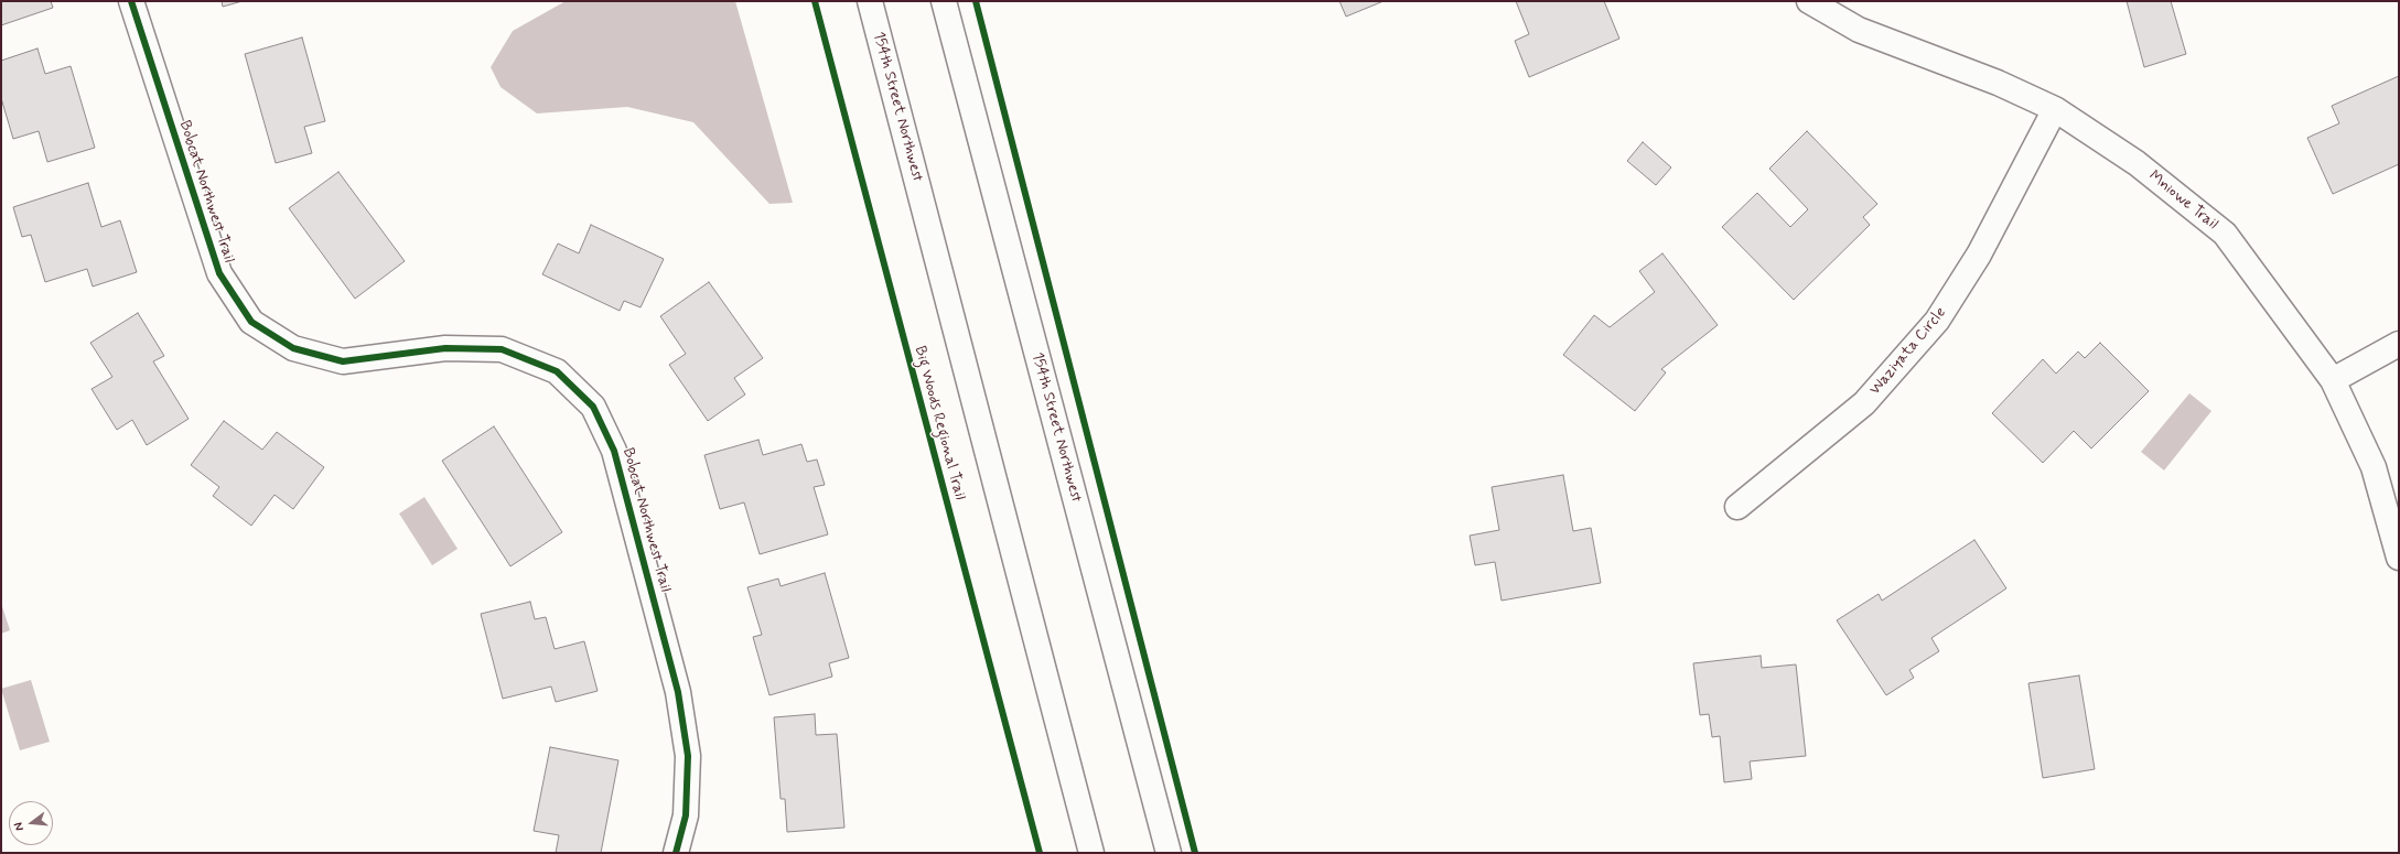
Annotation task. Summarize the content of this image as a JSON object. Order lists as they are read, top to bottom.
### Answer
{
  "streets": {
    "street": [
      "154th Street Northwest",
      "Bobcat Northwest Trail",
      "Mniowe Trail",
      "Waziyata Circle"
    ],
    "cycle path": ["Big Woods Regional Trail"]
  },
  "crossings": [
    ["Mniowe Trail", "Waziyata Circle"]
  ],
  "north": "left"
}
